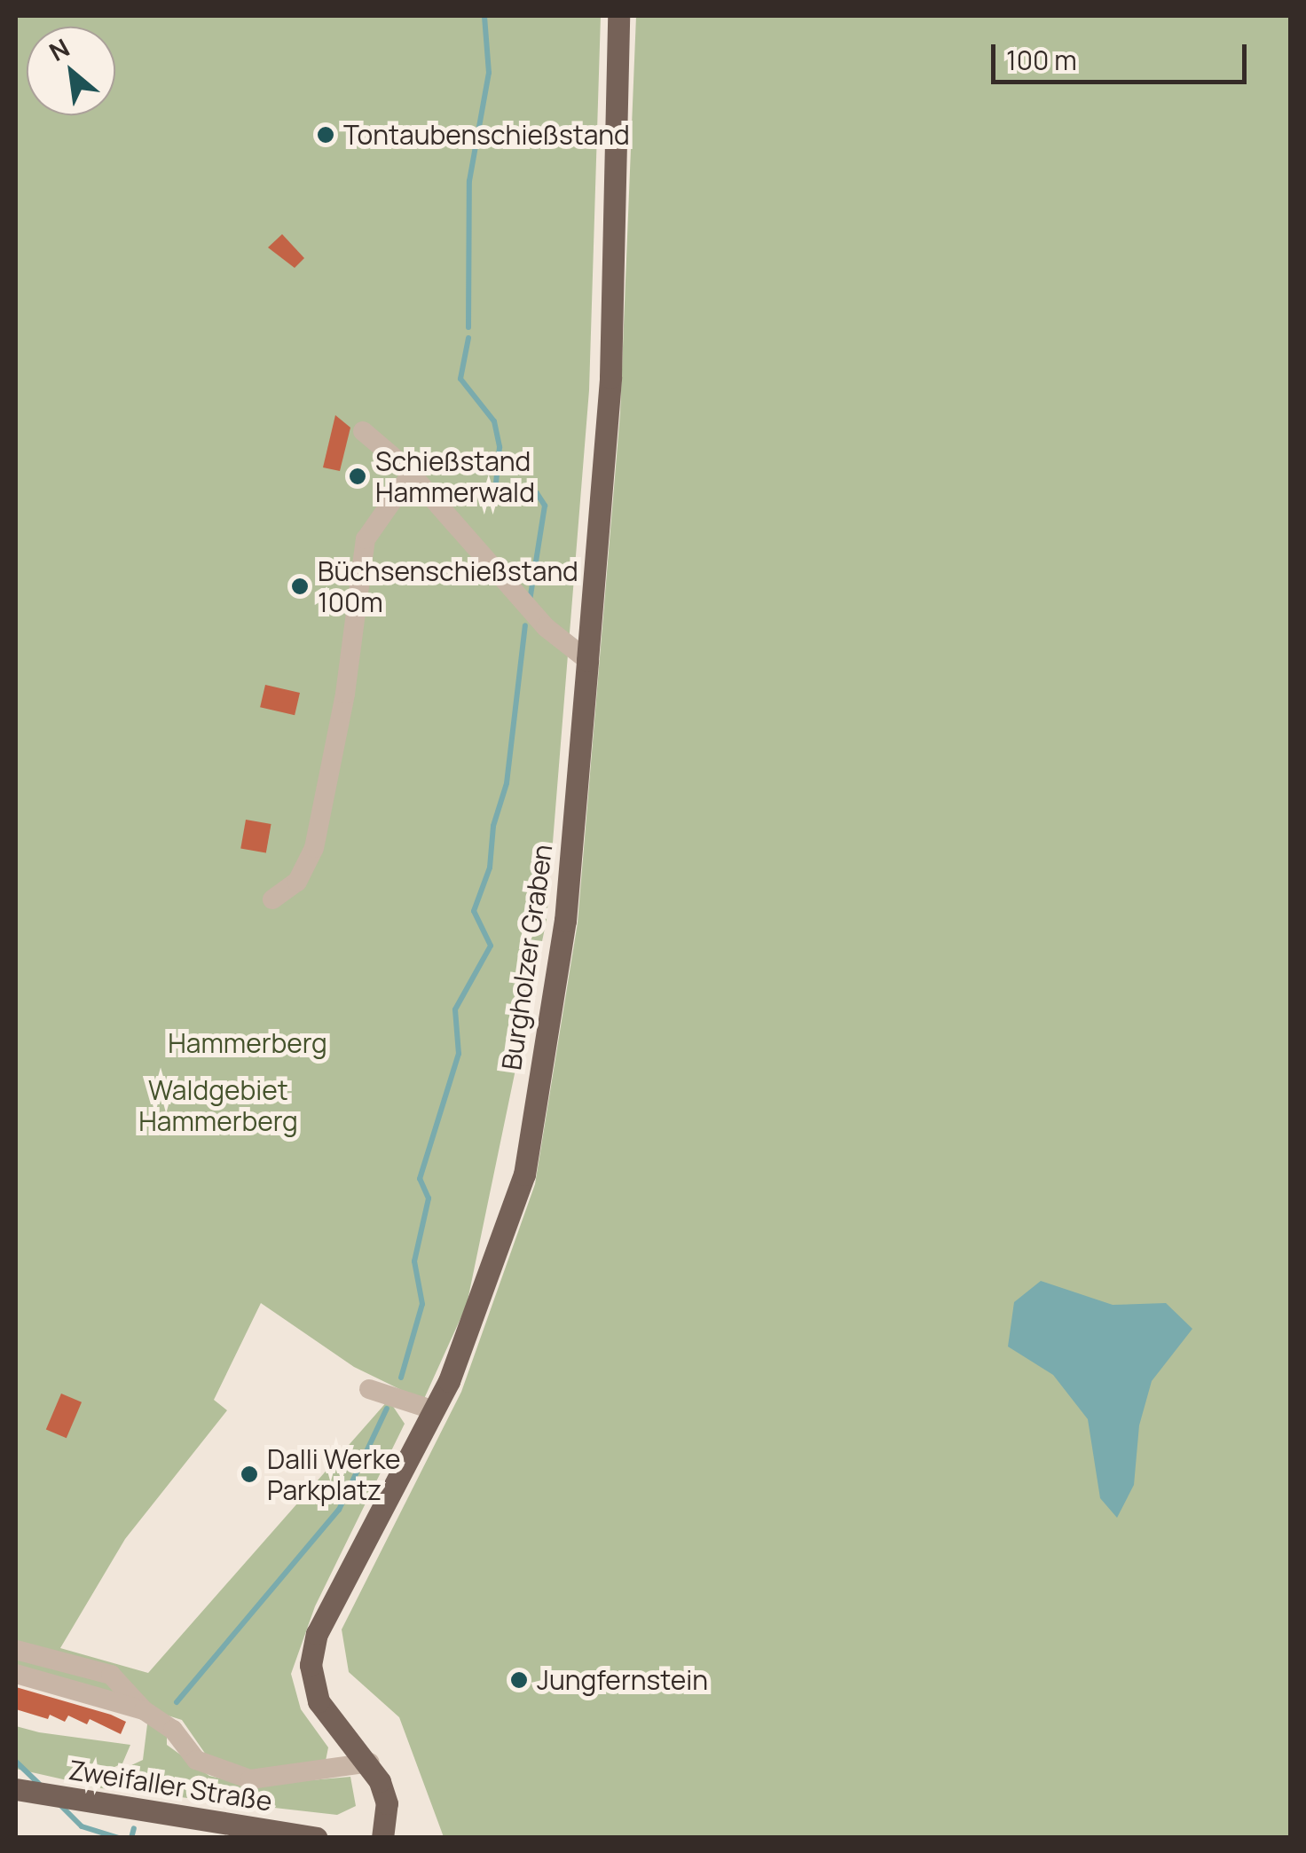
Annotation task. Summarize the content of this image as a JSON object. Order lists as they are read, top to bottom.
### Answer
{
  "streets": {
    "main road": ["Burgholzer Graben", "Zweifaller Straße"]
  },
  "parks": ["Hammerberg", "Waldgebiet Hammerberg"],
  "places": [
    "Tontaubenschießstand",
    "Schießstand Hammerwald",
    "Büchsenschießstand 100m",
    "Dalli Werke Parkplatz",
    "Jungfernstein"
  ],
  "scale_bar": "100 m",
  "north": "top left"
}
